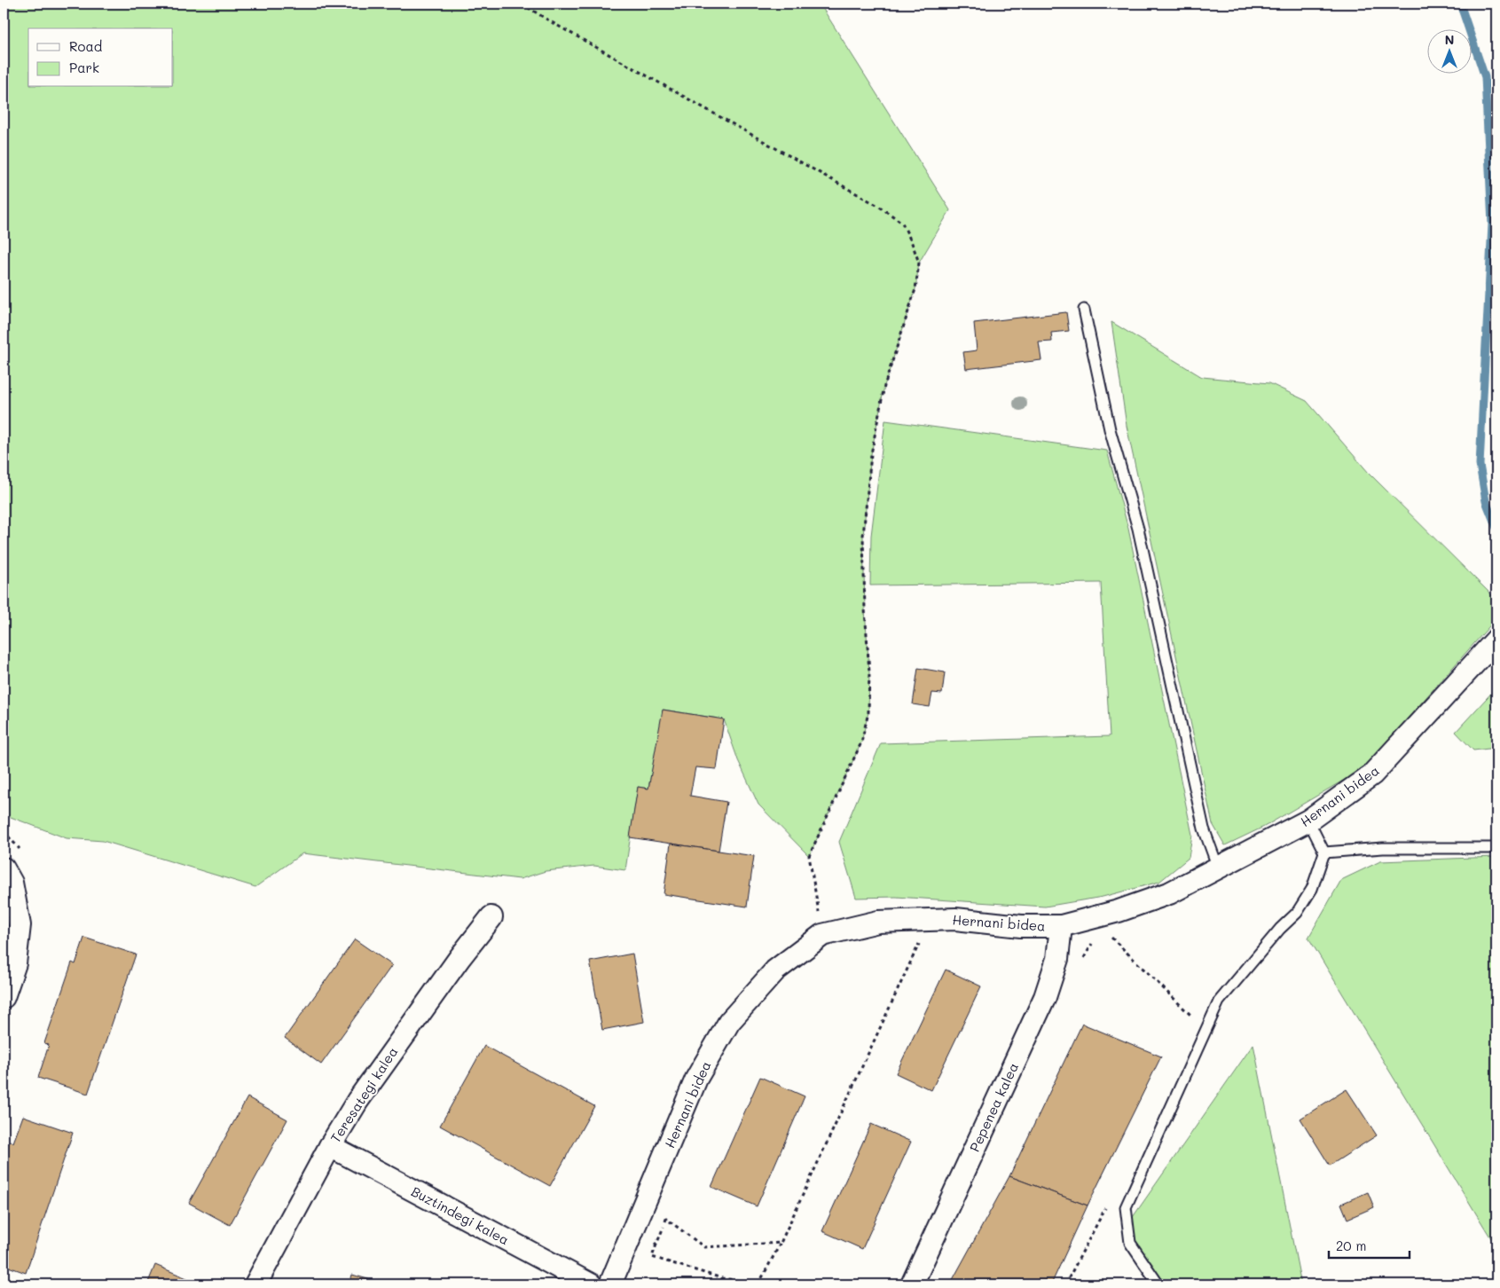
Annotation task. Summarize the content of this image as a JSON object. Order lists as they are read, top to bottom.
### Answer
{
  "streets": {
    "street": [
      "Hernani bidea",
      "Teresategi kalea",
      "Pepenea kalea",
      "Buztindegi kalea"
    ]
  },
  "crossings": [
    ["Hernani bidea", "Pepenea kalea"],
    ["Teresategi kalea", "Buztindegi kalea"]
  ],
  "legend": ["Road", "Park"],
  "scale_bar": "20 m",
  "north": "top"
}
